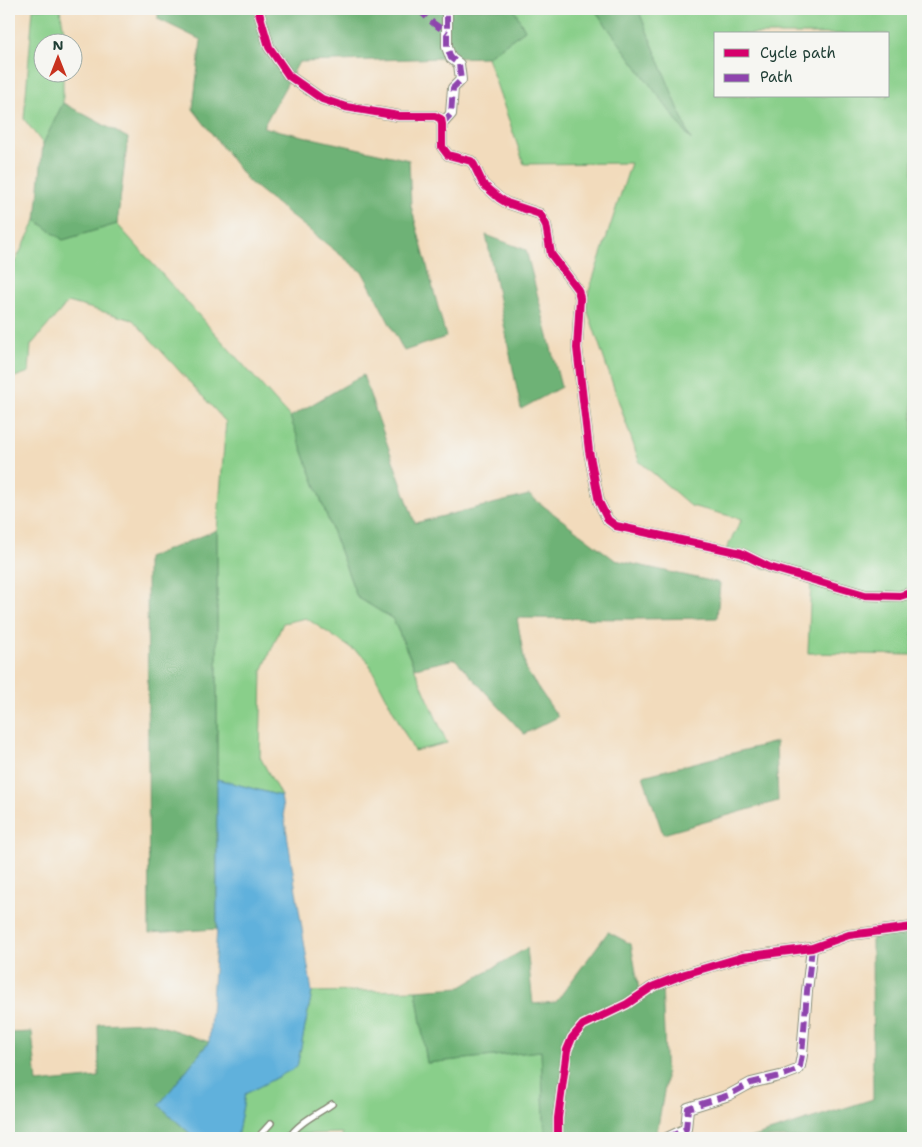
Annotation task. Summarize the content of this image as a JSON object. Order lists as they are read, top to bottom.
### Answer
{
  "legend": ["Cycle path", "Path"],
  "north": "top"
}
